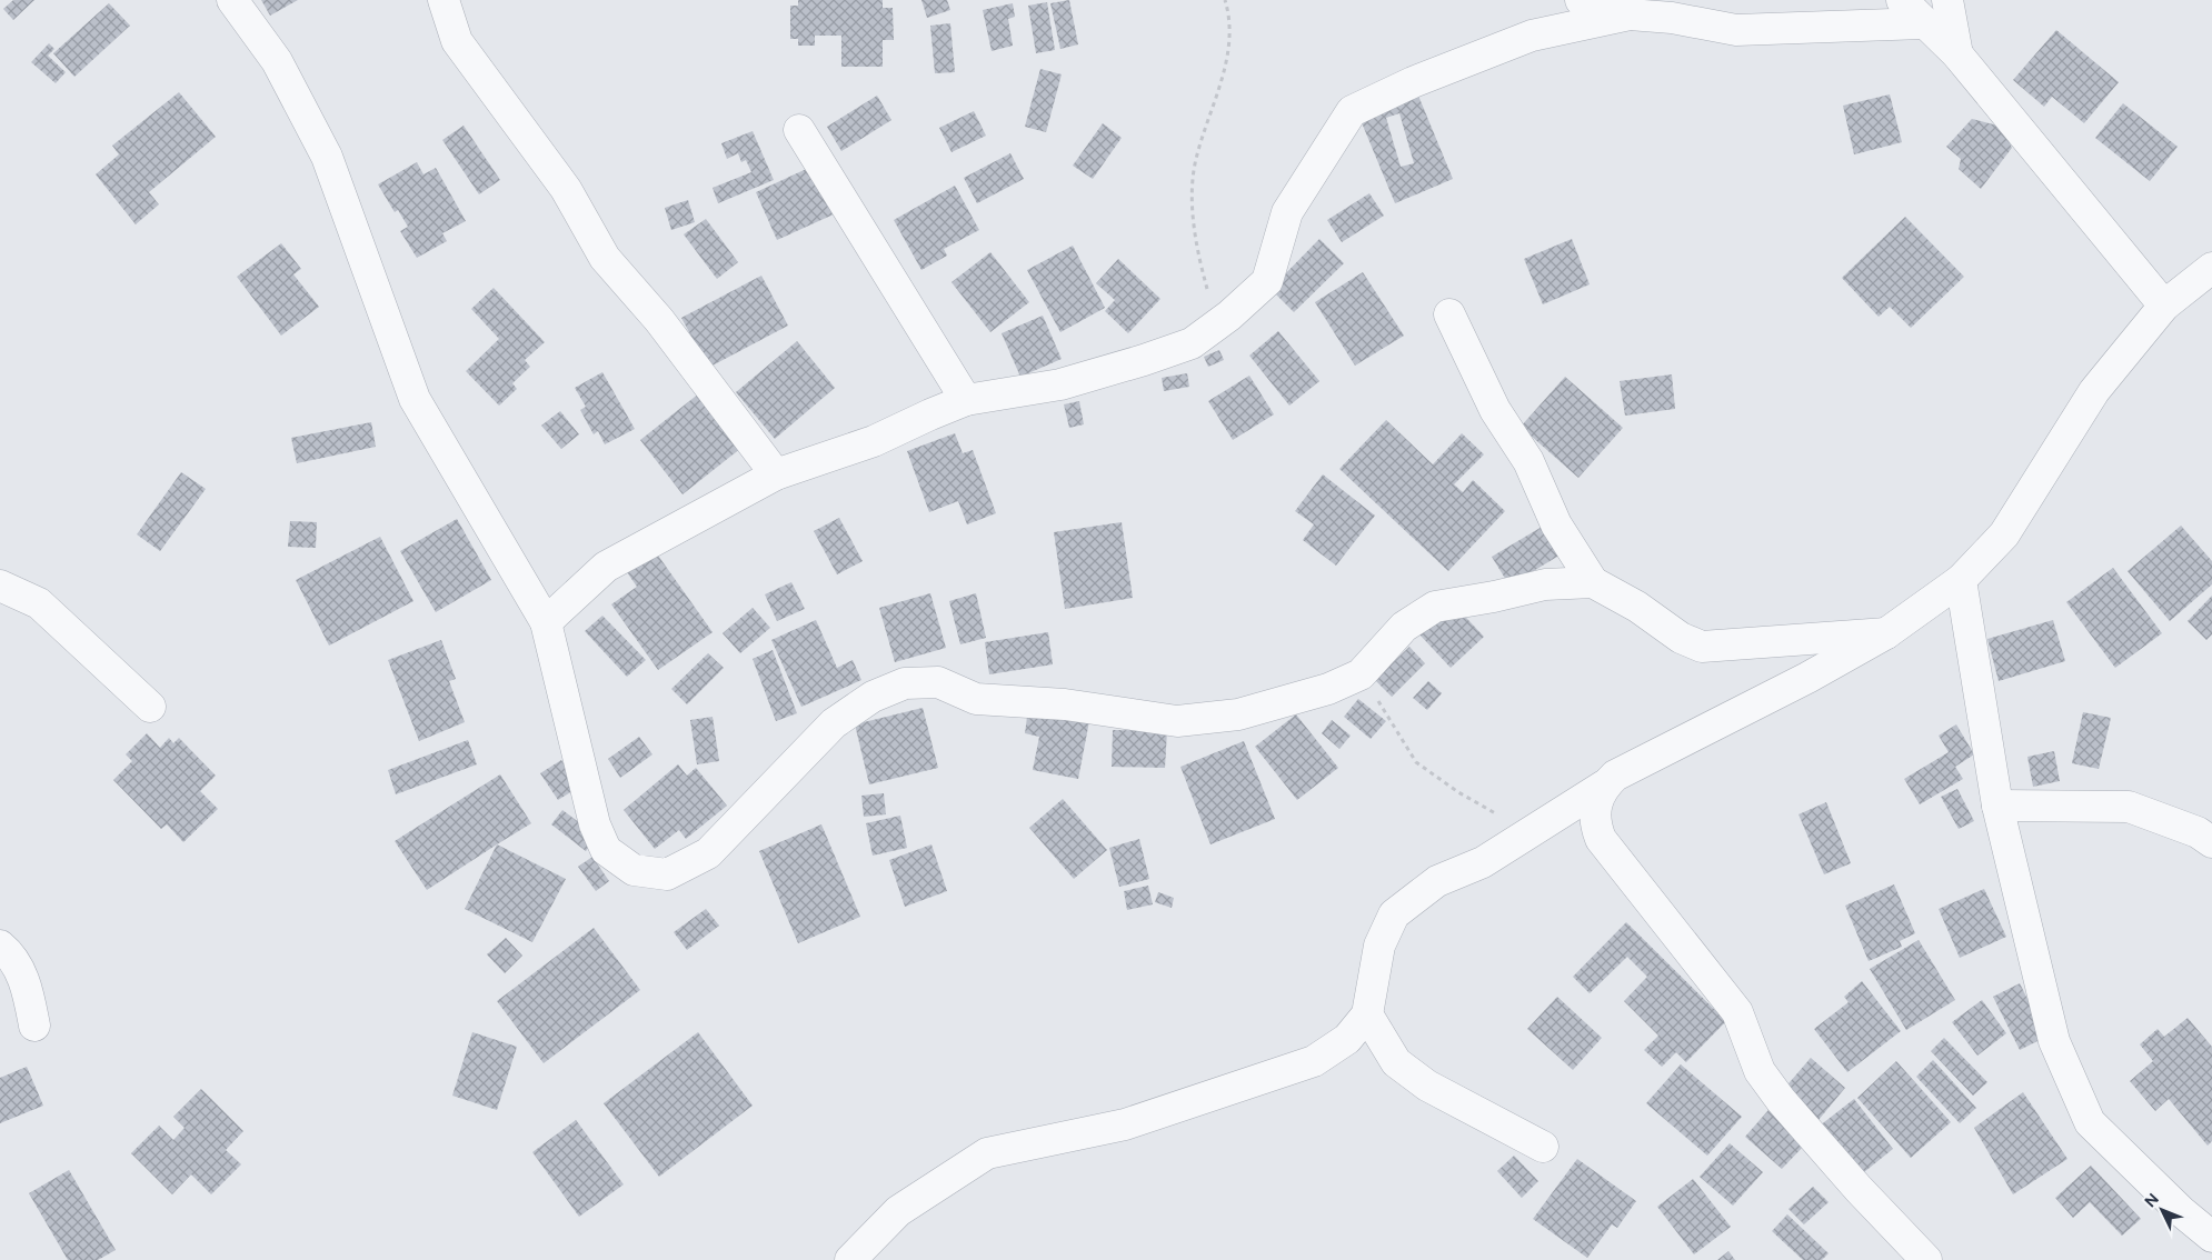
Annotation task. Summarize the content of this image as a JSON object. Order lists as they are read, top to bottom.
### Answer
{
  "north": "top left"
}
